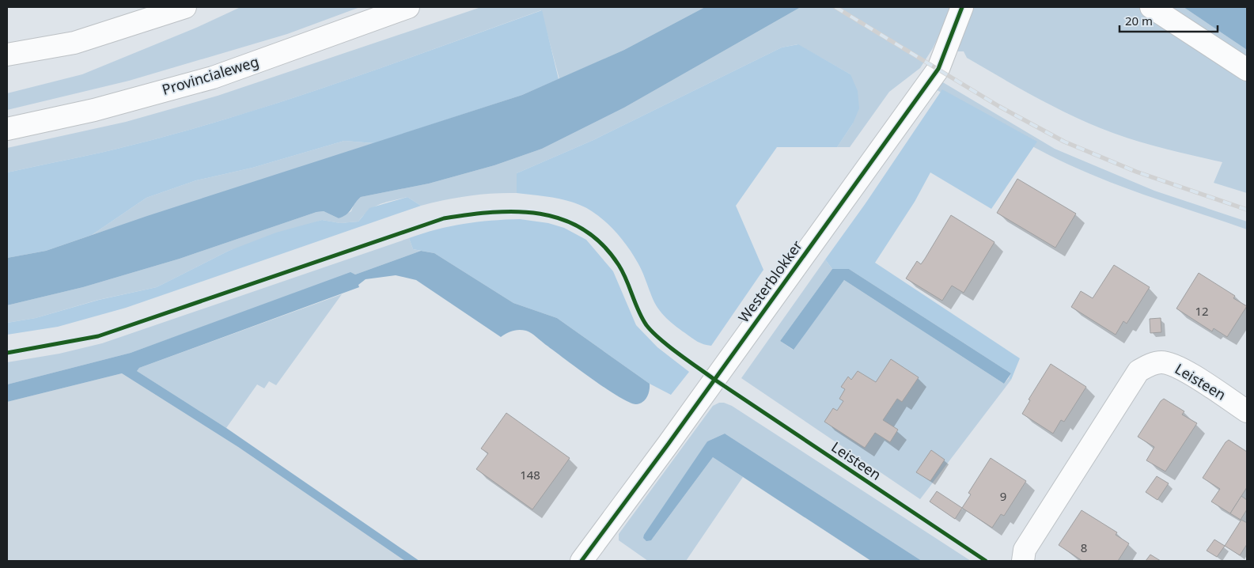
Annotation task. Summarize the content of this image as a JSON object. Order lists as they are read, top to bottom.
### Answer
{
  "streets": {
    "street": ["Provincialeweg", "Westerblokker", "Leisteen"]
  },
  "house_numbers": [
    "12",
    "148",
    "9",
    "8"
  ],
  "scale_bar": "20 m"
}
